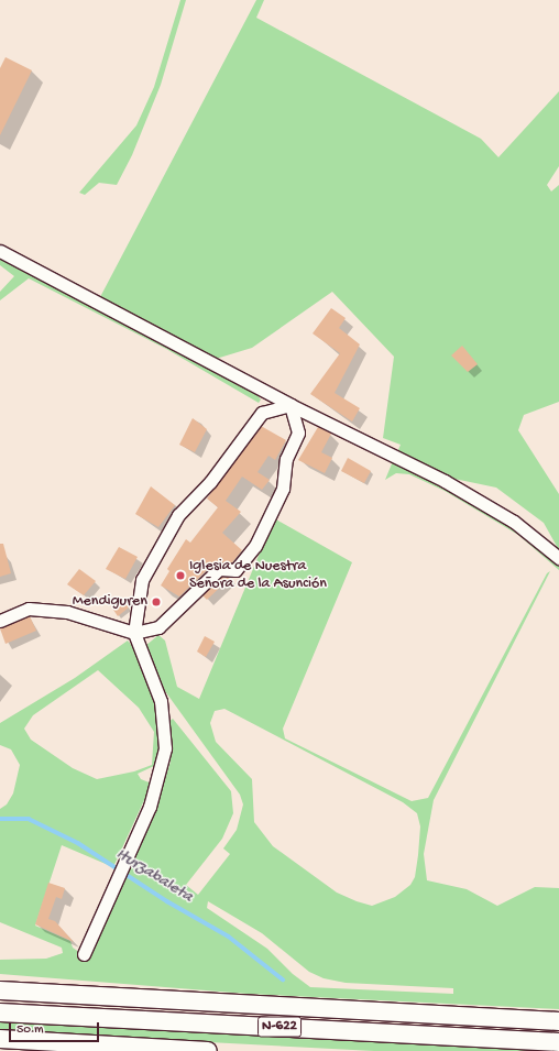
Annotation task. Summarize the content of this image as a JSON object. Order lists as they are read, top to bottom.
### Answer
{
  "streets": {
    "highway": ["N-622"]
  },
  "water": ["Iturzabaleta"],
  "places": ["Iglesia de Nuestra Señora de la Asunción", "Mendiguren"],
  "scale_bar": "50 m"
}
